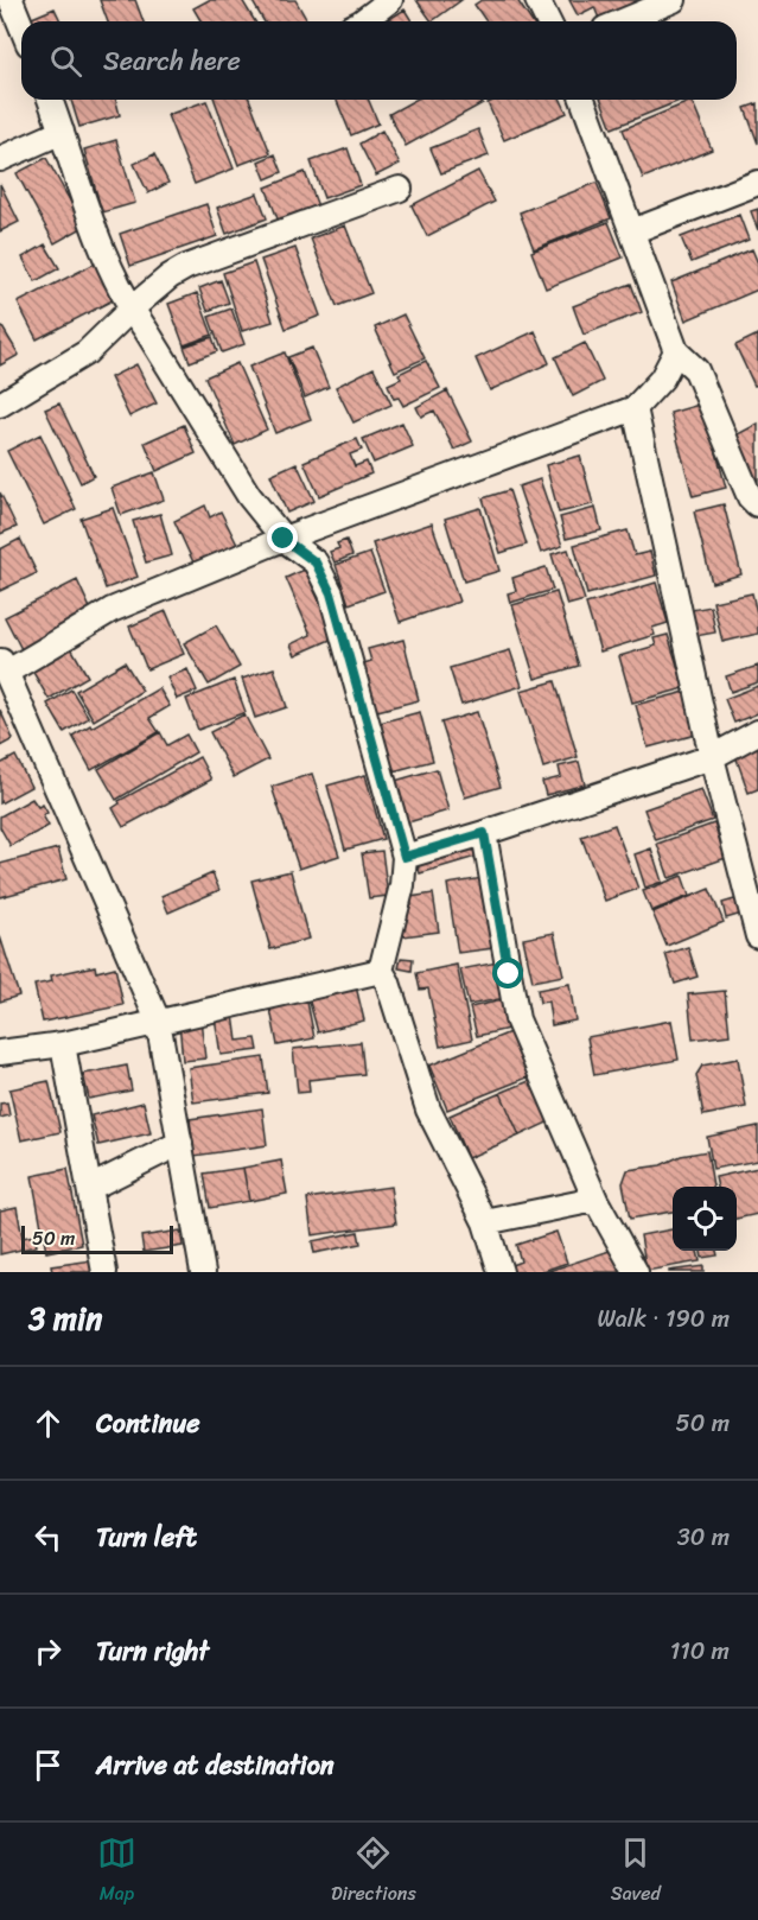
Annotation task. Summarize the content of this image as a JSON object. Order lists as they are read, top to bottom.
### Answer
{
  "scale_bar": "50 m",
  "page": {
    "search": "Search here",
    "scale": "50 m",
    "heading": ["3 min", "Walk · 190 m"],
    "list": [
      ["Continue", "50 m"],
      ["Turn left", "30 m"],
      ["Turn right", "110 m"],
      "Arrive at destination"
    ],
    "nav": ["Map", "Directions", "Saved"]
  }
}
